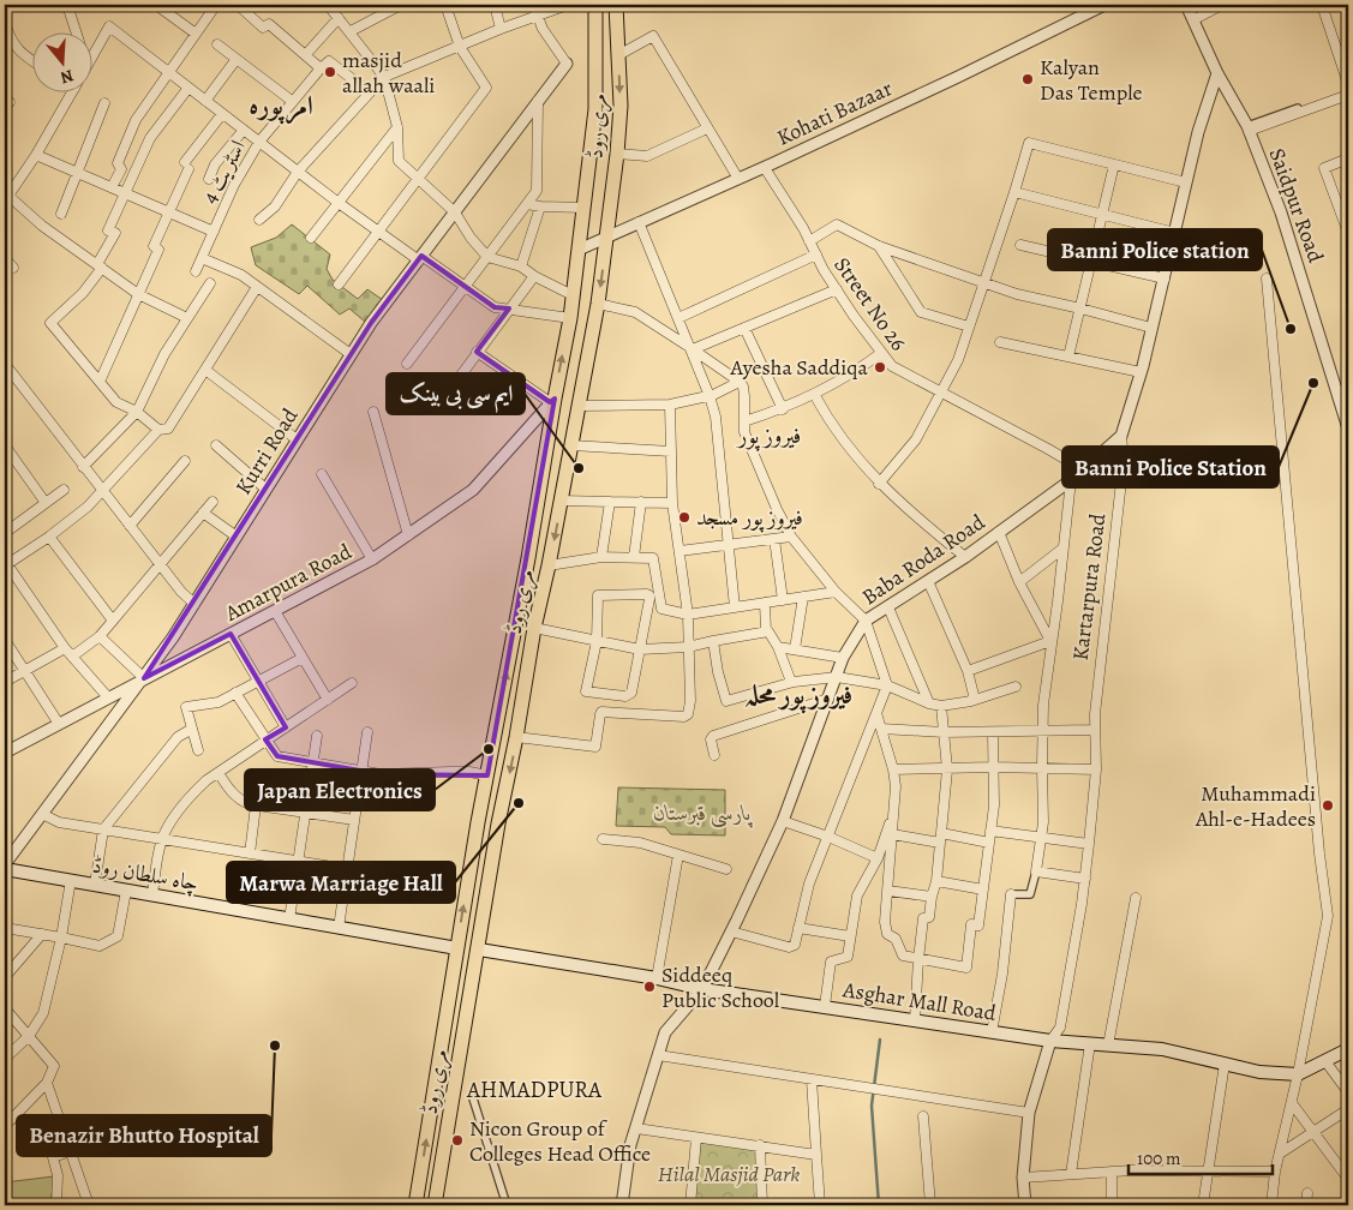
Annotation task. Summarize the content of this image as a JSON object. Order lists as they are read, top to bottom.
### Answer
{
  "streets": {
    "main road": ["مری روڈ", "چاہ سلطان روڈ", "Asghar Mall Road"],
    "street": [
      "Kohati Bazaar",
      "اسٹریٹ 4",
      "Saidpur Road",
      "Street No 26",
      "Kurri Road",
      "Baba Roda Road",
      "Amarpura Road",
      "Kartarpura Road"
    ]
  },
  "crossings": [
    ["Kohati Bazaar", "مری روڈ"],
    ["Kohati Bazaar", "Street No 26"],
    ["مری روڈ", "Amarpura Road"],
    ["مری روڈ", "چاہ سلطان روڈ"],
    ["مری روڈ", "Asghar Mall Road"],
    ["Saidpur Road", "Kartarpura Road"],
    ["Street No 26", "Baba Roda Road"],
    ["Kurri Road", "Amarpura Road"],
    ["Baba Roda Road", "Kartarpura Road"],
    ["Baba Roda Road", "Asghar Mall Road"],
    ["Kartarpura Road", "Asghar Mall Road"]
  ],
  "districts": [
    "امرپورہ",
    "فیروز پور",
    "فیروز پور محلہ",
    "AHMADPURA"
  ],
  "parks": ["پارسی قبرستان", "Hilal Masjid Park"],
  "places": [
    "masjid allah waali",
    "Kalyan Das Temple",
    "Banni Police station",
    "Ayesha Saddiqa",
    "Banni Police Station",
    "ایم سی بی بینک",
    "فیروز پور مسجد",
    "Japan Electronics",
    "Marwa Marriage Hall",
    "Muhammadi Ahl-e-Hadees",
    "Siddeeq Public School",
    "Benazir Bhutto Hospital",
    "Nicon Group of Colleges Head Office"
  ],
  "scale_bar": "100 m",
  "north": "bottom"
}
